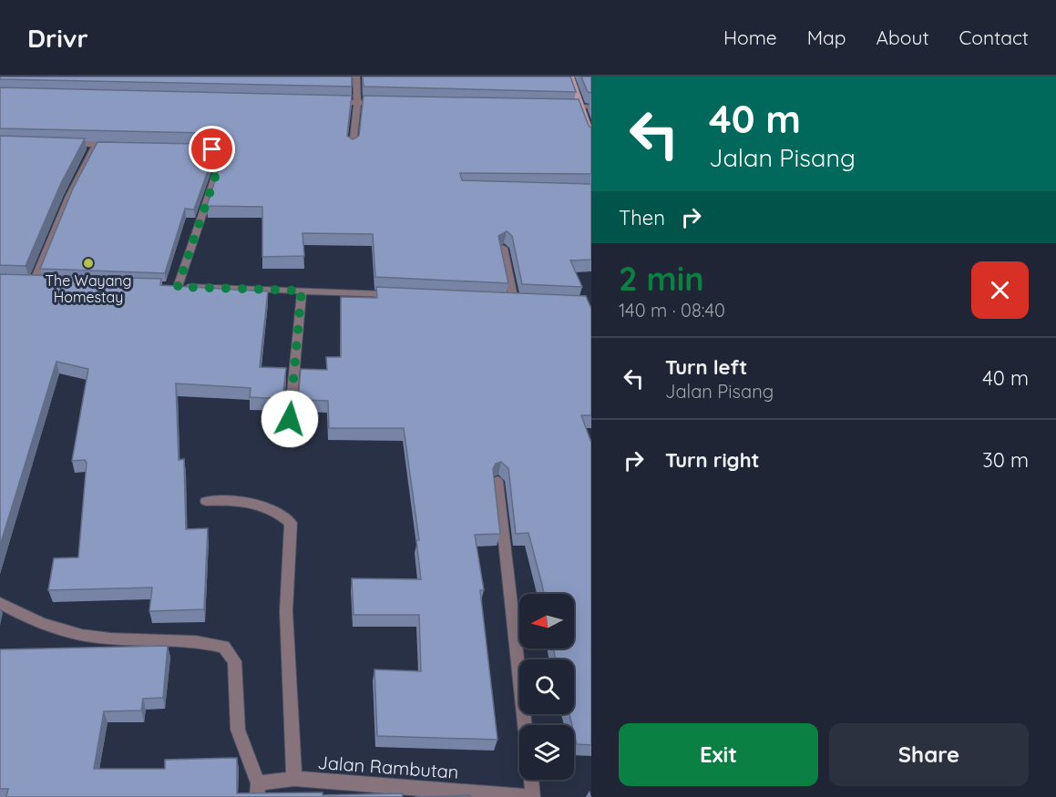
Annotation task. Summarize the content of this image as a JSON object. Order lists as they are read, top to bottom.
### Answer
{
  "streets": {
    "street": ["Jalan Rambutan"]
  },
  "places": ["The Wayang Homestay"],
  "north": "left",
  "page": {
    "header": "Drivr",
    "nav": [
      "Home",
      "Map",
      "About",
      "Contact"
    ],
    "turn": ["40 m", "Jalan Pisang"],
    "then": "Then",
    "heading": ["2 min", "140 m · 08:40"],
    "list": [
      {
        "name": "Turn left",
        "note": "Jalan Pisang",
        "value": "40 m"
      },
      {
        "name": "Turn right",
        "value": "30 m"
      }
    ],
    "buttons": ["Exit", "Share"]
  }
}
